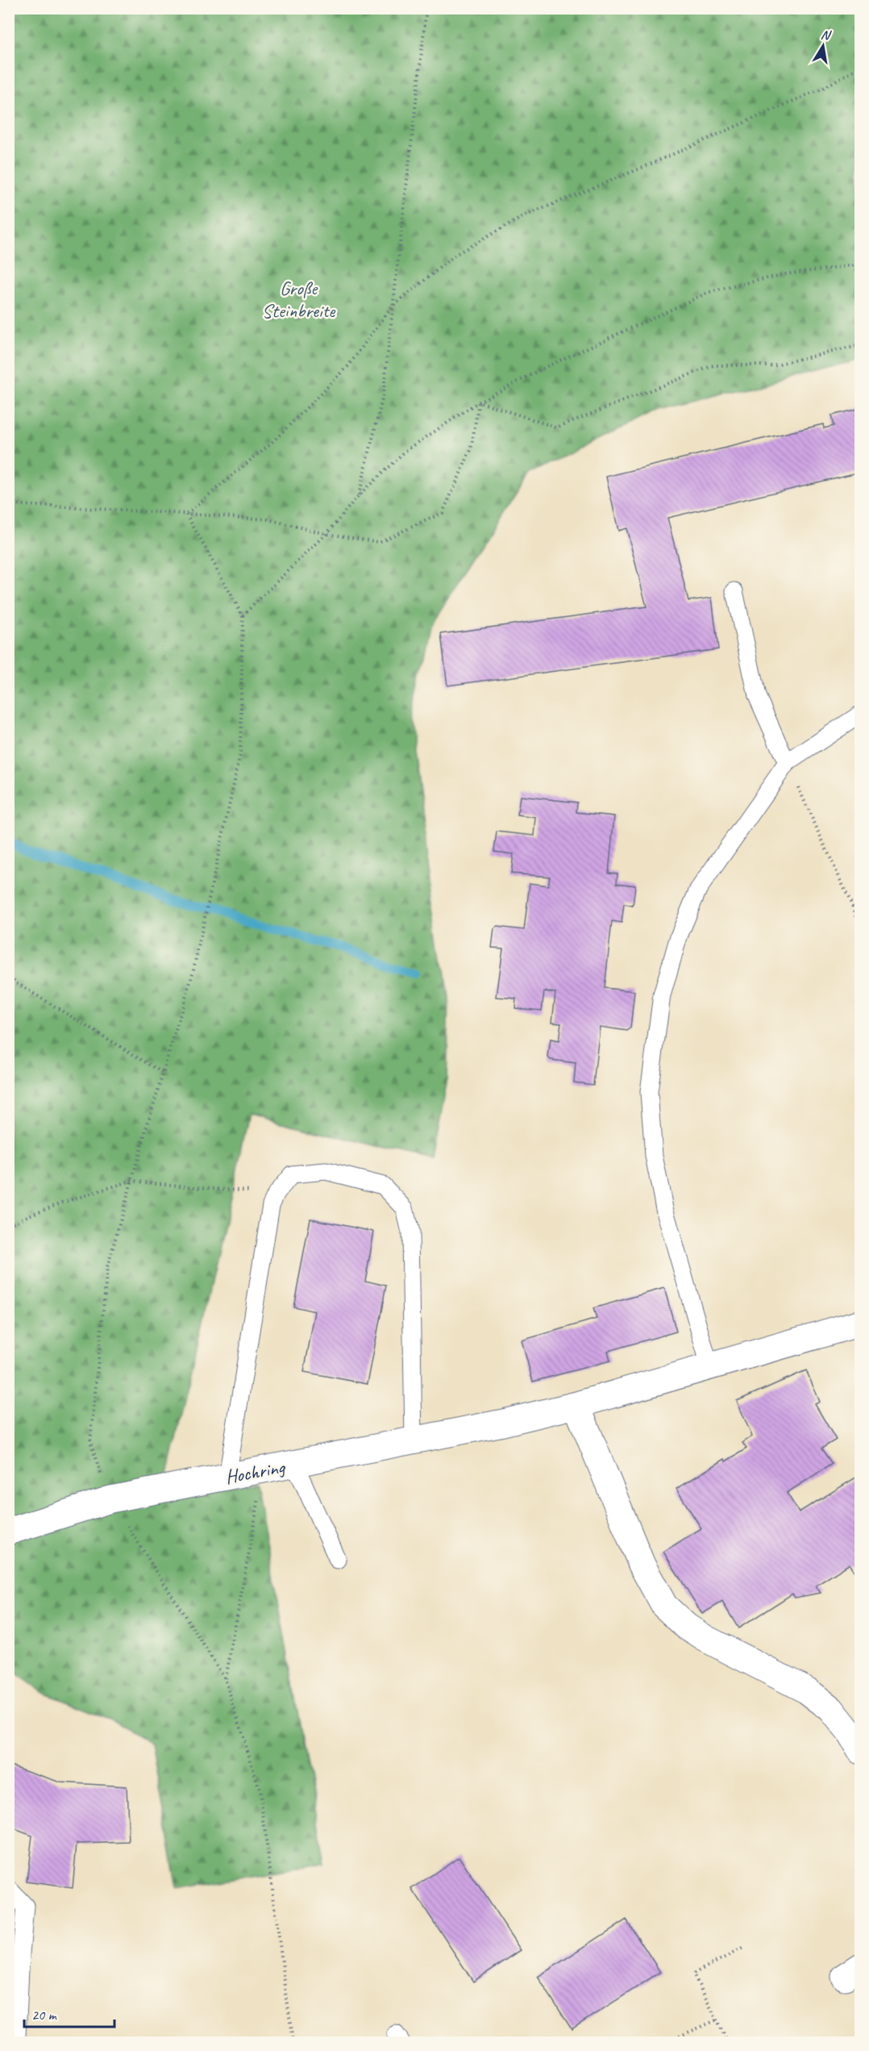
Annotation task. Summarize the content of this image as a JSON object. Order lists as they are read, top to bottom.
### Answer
{
  "streets": {
    "street": ["Hochring"]
  },
  "parks": ["Große Steinbreite"],
  "scale_bar": "20 m",
  "north": "top"
}
